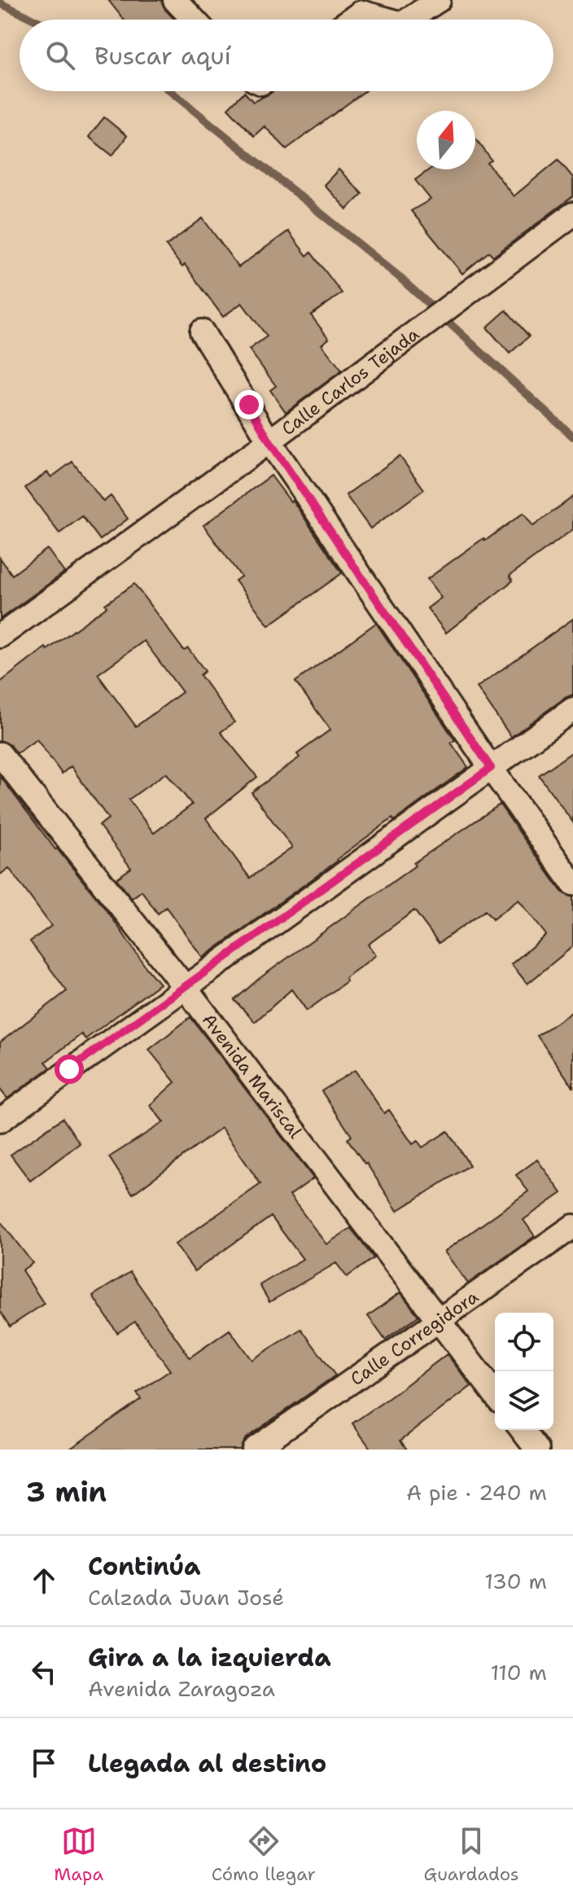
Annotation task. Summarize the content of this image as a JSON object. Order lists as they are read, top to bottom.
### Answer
{
  "streets": {
    "street": ["Calle Carlos Tejada", "Avenida Mariscal", "Calle Corregidora"]
  },
  "crossings": [
    ["Avenida Mariscal", "Calle Corregidora"]
  ],
  "north": "top",
  "page": {
    "search": "Buscar aquí",
    "heading": ["3 min", "A pie · 240 m"],
    "list": [
      ["Continúa", "Calzada Juan José", "130 m"],
      ["Gira a la izquierda", "Avenida Zaragoza", "110 m"],
      "Llegada al destino"
    ],
    "nav": ["Mapa", "Cómo llegar", "Guardados"]
  }
}
